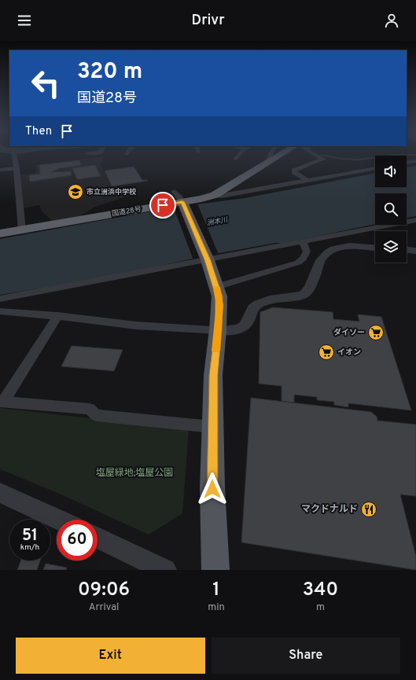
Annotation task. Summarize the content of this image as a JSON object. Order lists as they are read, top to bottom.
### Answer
{
  "streets": {
    "highway": ["国道28号"]
  },
  "water": ["洲本川"],
  "parks": ["塩屋緑地;塩屋公園"],
  "places": {
    "school or university": ["市立洲浜中学校"],
    "supermarket": ["ダイソー", "イオン"],
    "restaurant": ["マクドナルド"]
  },
  "page": {
    "header": "Drivr",
    "turn": ["320 m", "国道28号"],
    "then": "Then",
    "speed": "51 km/h",
    "limit": "60",
    "eta": [
      "09:06",
      "Arrival",
      "1",
      "min",
      "340",
      "m"
    ],
    "buttons": ["Exit", "Share"]
  }
}
